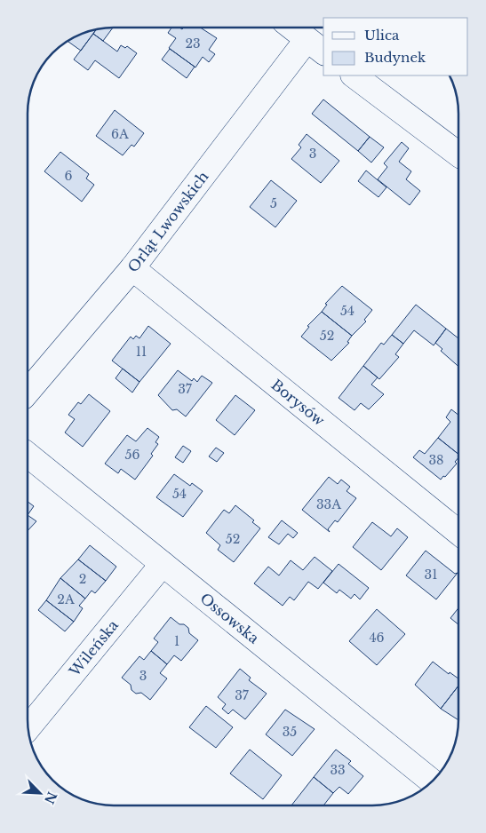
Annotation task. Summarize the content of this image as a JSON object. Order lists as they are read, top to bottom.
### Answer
{
  "streets": {
    "street": [
      "Orląt Lwowskich",
      "Borysów",
      "Ossowska",
      "Wileńska"
    ]
  },
  "crossings": [
    ["Orląt Lwowskich", "Borysów"],
    ["Ossowska", "Wileńska"]
  ],
  "house_numbers": [
    "23",
    "6A",
    "3",
    "6",
    "5",
    "54",
    "52",
    "11",
    "37",
    "56",
    "38",
    "54",
    "33A",
    "52",
    "31",
    "2",
    "2A",
    "46",
    "1",
    "3",
    "37",
    "35",
    "33"
  ],
  "legend": ["Ulica", "Budynek"],
  "north": "bottom right"
}
